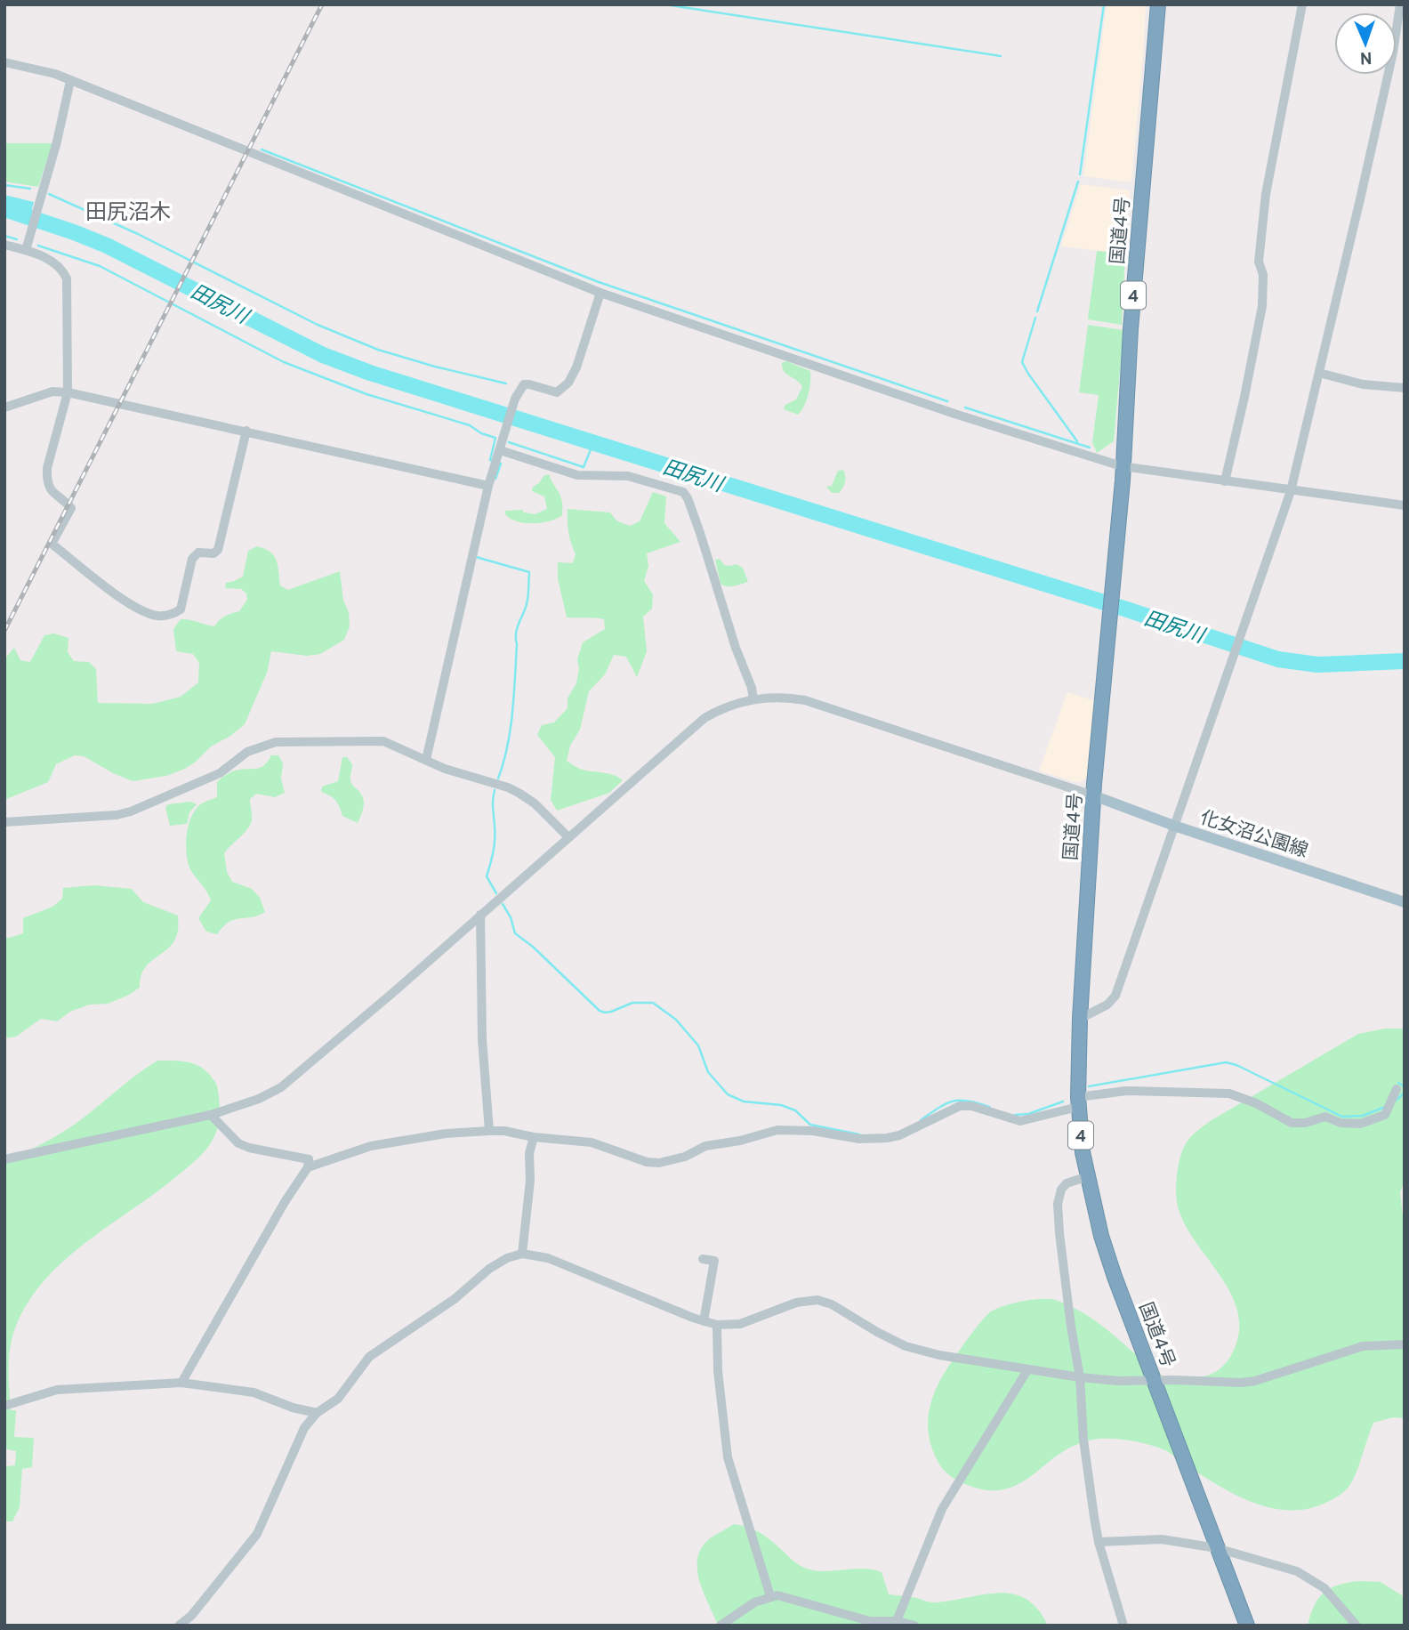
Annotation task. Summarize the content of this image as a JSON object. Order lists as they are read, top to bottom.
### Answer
{
  "streets": {
    "highway": ["国道4号", "4"],
    "main road": ["化女沼公園線"]
  },
  "crossings": [
    ["国道4号", "化女沼公園線"]
  ],
  "districts": ["田尻沼木"],
  "water": ["田尻川"],
  "north": "bottom"
}
